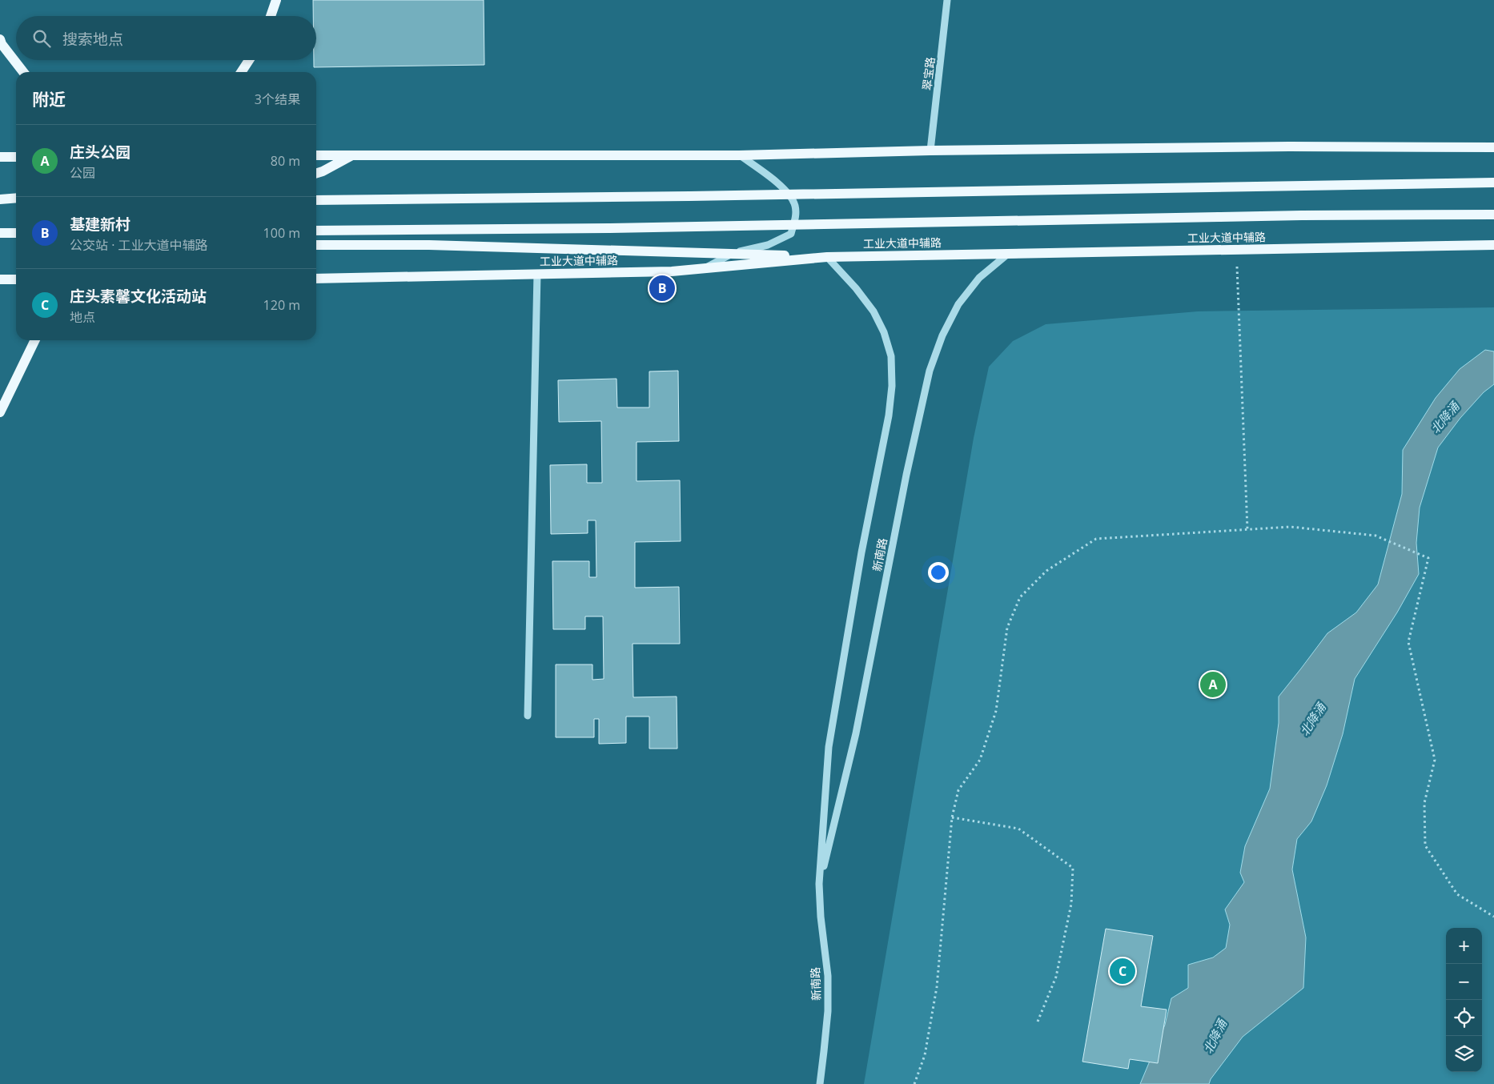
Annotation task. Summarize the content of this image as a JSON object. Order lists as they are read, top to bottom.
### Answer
{
  "streets": {
    "main road": ["工业大道中辅路"],
    "street": ["翠宝路", "新南路"]
  },
  "crossings": [
    ["工业大道中辅路", "新南路"]
  ],
  "water": ["北降涌"],
  "page": {
    "search": "搜索地点",
    "heading": ["附近", "3个结果"],
    "list": [
      {
        "mark": "A",
        "name": "庄头公园",
        "note": "公园",
        "value": "80 m"
      },
      {
        "mark": "B",
        "name": "基建新村",
        "note": "公交站 · 工业大道中辅路",
        "value": "100 m"
      },
      {
        "mark": "C",
        "name": "庄头素馨文化活动站",
        "note": "地点",
        "value": "120 m"
      }
    ],
    "pins": ["B", "A", "C"],
    "map_buttons": ["+", "−"]
  }
}
